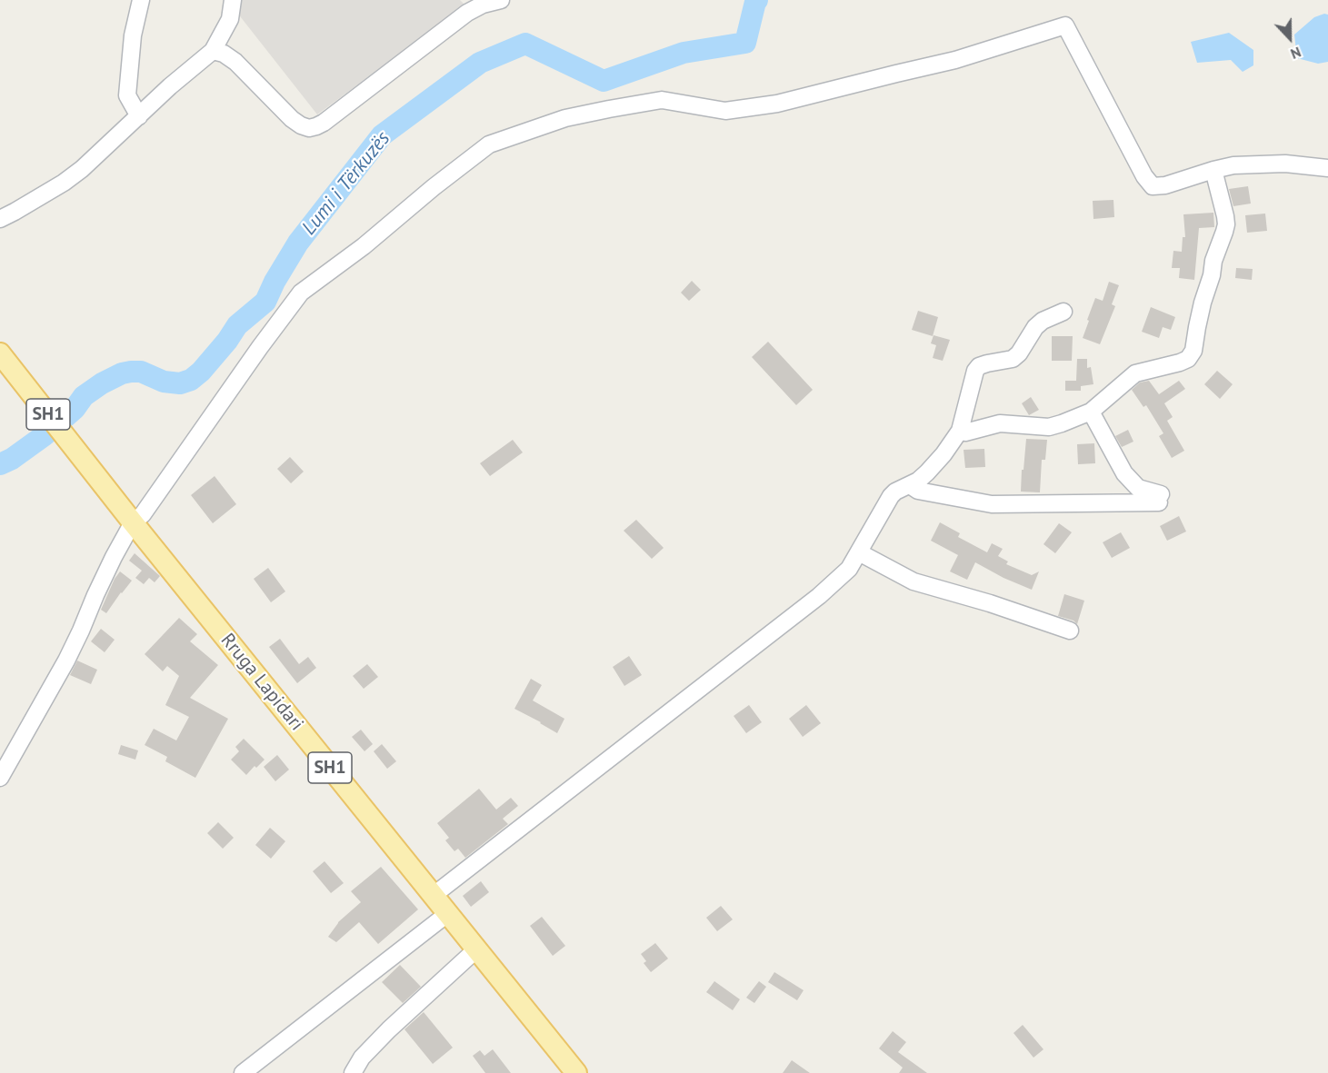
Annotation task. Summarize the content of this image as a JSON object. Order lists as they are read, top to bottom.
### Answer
{
  "streets": {
    "main road": ["SH1", "Rruga Lapidari"]
  },
  "water": ["Lumi i Tërkuzës"],
  "north": "bottom"
}
